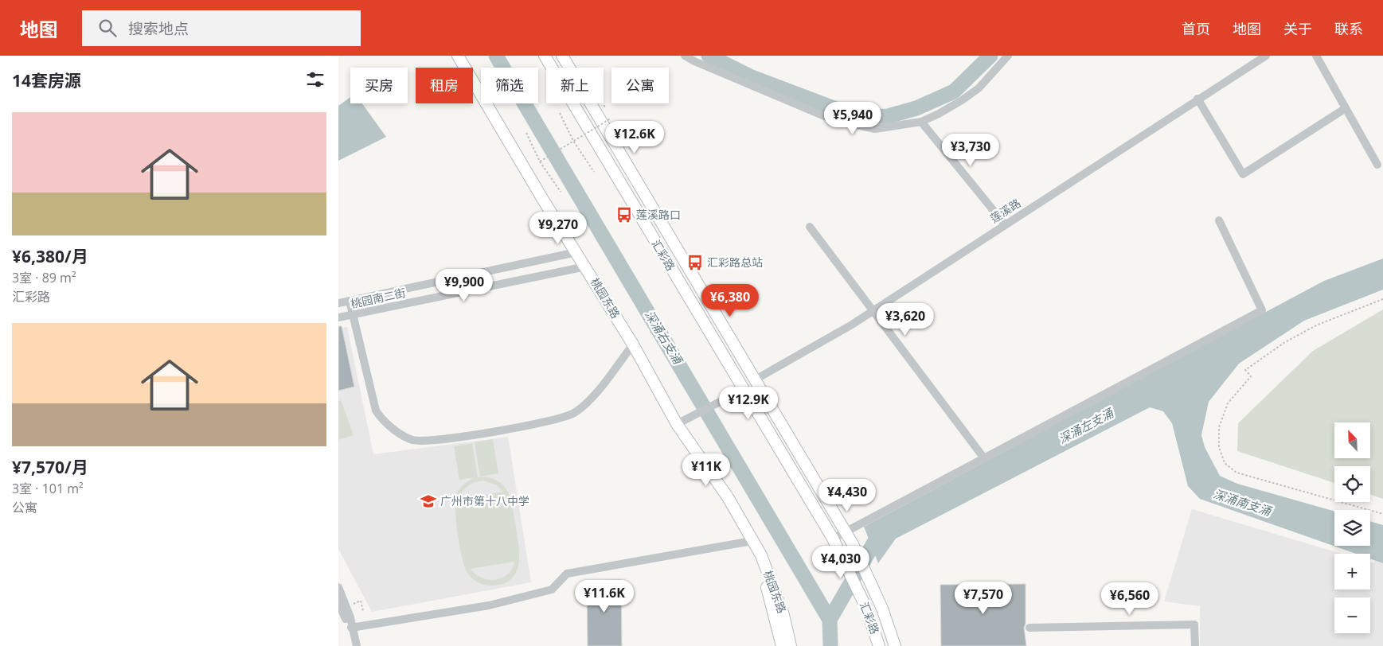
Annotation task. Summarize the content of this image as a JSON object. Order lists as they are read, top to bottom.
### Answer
{
  "streets": {
    "street": [
      "莲溪路",
      "汇彩路",
      "桃园南二街",
      "桃园东路"
    ]
  },
  "crossings": [
    ["莲溪路", "汇彩路"],
    ["桃园南二街", "桃园东路"]
  ],
  "water": ["深涌右支涌", "深涌左支涌", "深涌南支涌"],
  "places": {
    "bus stop": ["莲溪路口", "汇彩路总站"],
    "school or university": ["广州市第十八中学"]
  },
  "north": "top left",
  "page": {
    "header": "地图",
    "search": "搜索地点",
    "nav": [
      "首页",
      "地图",
      "关于",
      "联系"
    ],
    "heading": "14套房源",
    "chip": [
      "买房",
      "租房",
      "筛选",
      "新上",
      "公寓"
    ],
    "price": [
      "¥5,940",
      "¥12.6K",
      "¥3,730",
      "¥9,270",
      "¥9,900",
      "¥6,380",
      "¥3,620",
      "¥12.9K",
      "¥11K",
      "¥4,430",
      "¥4,030",
      "¥11.6K",
      "¥7,570",
      "¥6,560"
    ],
    "list": [
      {
        "name": "¥6,380/月",
        "note": "3室 · 89 m² · 汇彩路"
      },
      {
        "name": "¥7,570/月",
        "note": "3室 · 101 m² · 公寓"
      }
    ],
    "map_buttons": ["+", "−"]
  }
}
